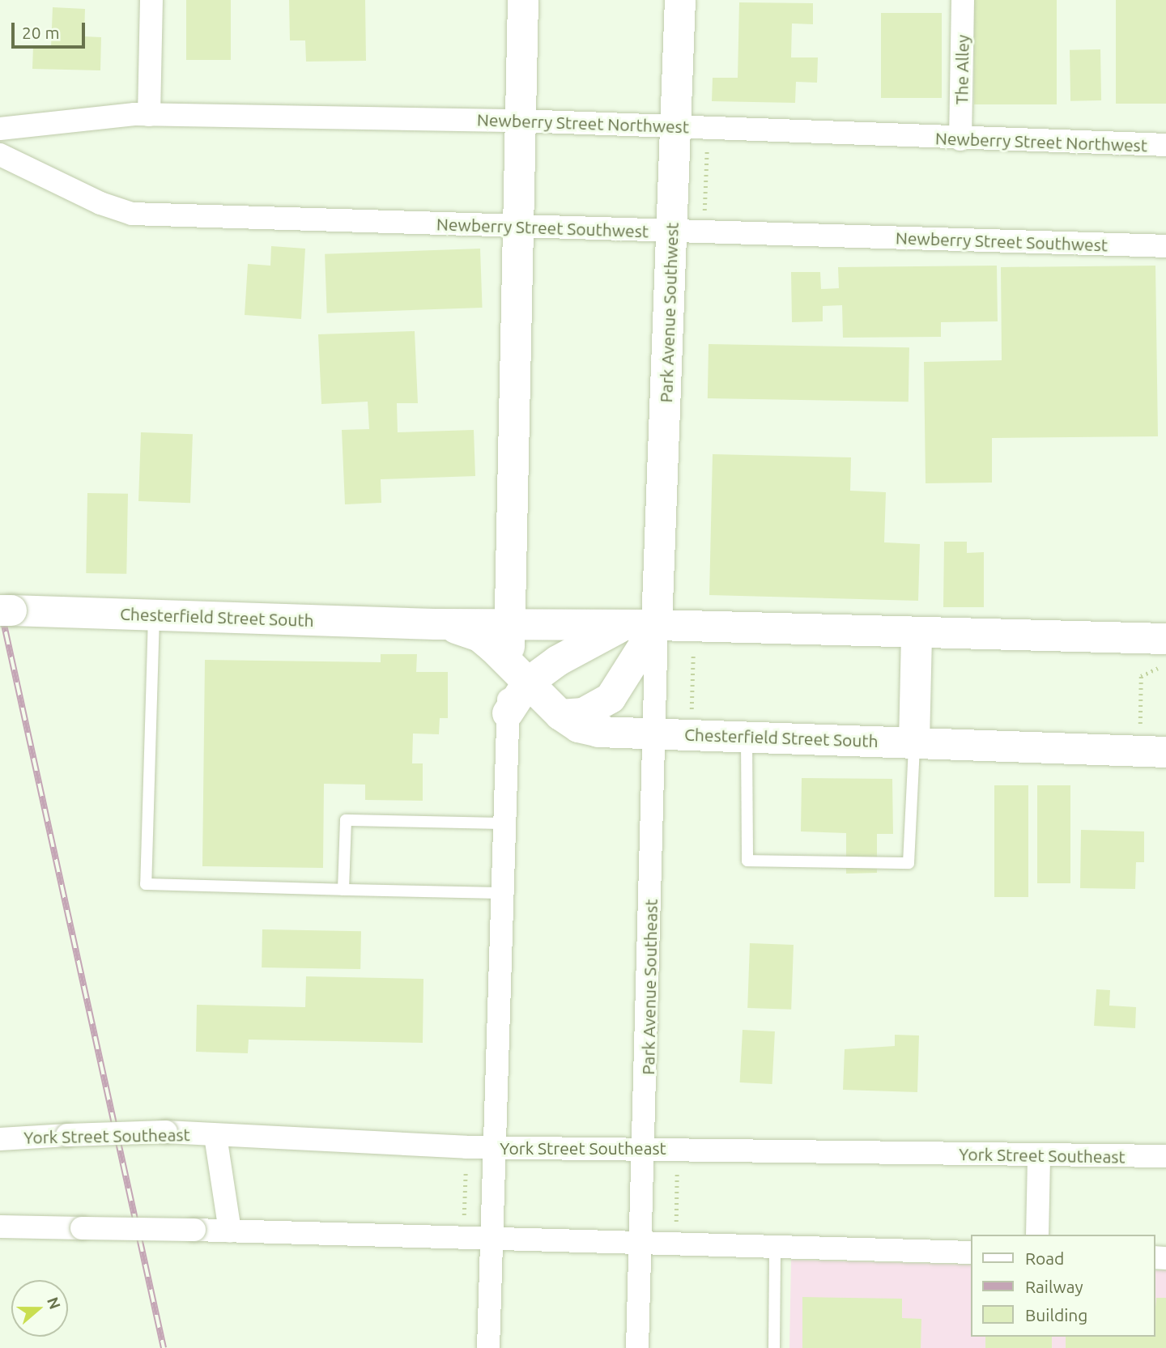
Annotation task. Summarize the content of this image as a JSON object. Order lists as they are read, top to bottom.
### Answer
{
  "streets": {
    "main road": ["Park Avenue Southwest", "Chesterfield Street South"],
    "street": [
      "The Alley",
      "Newberry Street Northwest",
      "Newberry Street Southwest",
      "Park Avenue Southeast",
      "York Street Southeast"
    ]
  },
  "crossings": [
    ["The Alley", "Newberry Street Northwest"],
    ["Newberry Street Northwest", "Park Avenue Southwest"],
    ["Newberry Street Southwest", "Park Avenue Southwest"],
    ["Park Avenue Southwest", "Chesterfield Street South"],
    ["Park Avenue Southwest", "Park Avenue Southeast"],
    ["Chesterfield Street South", "Park Avenue Southeast"],
    ["Park Avenue Southeast", "York Street Southeast"]
  ],
  "legend": ["Road", "Railway", "Building"],
  "scale_bar": "20 m",
  "north": "right"
}
